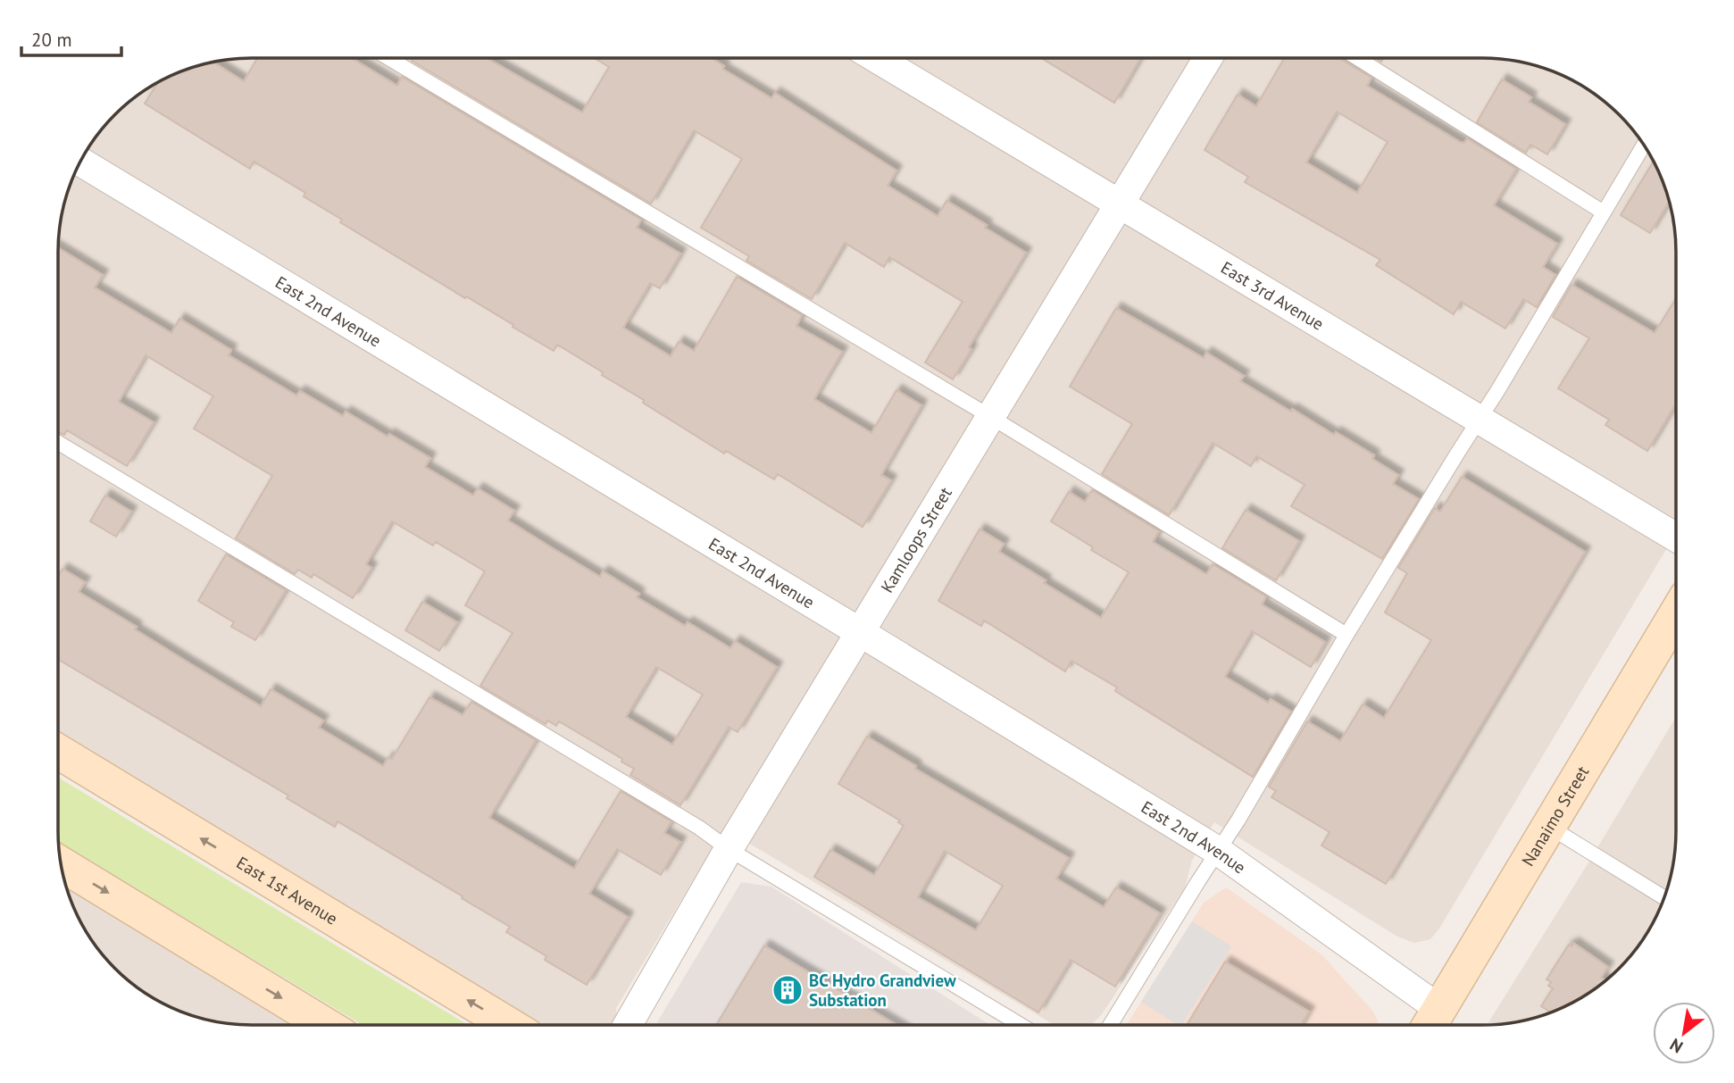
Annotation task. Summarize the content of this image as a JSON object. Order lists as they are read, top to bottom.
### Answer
{
  "streets": {
    "main road": ["Nanaimo Street", "East 1st Avenue"],
    "street": ["East 3rd Avenue", "East 2nd Avenue", "Kamloops Street"]
  },
  "crossings": [
    ["East 3rd Avenue", "Kamloops Street"],
    ["East 2nd Avenue", "Kamloops Street"],
    ["East 2nd Avenue", "Nanaimo Street"]
  ],
  "places": {
    "building": ["BC Hydro Grandview Substation"]
  },
  "scale_bar": "20 m",
  "north": "bottom left"
}
